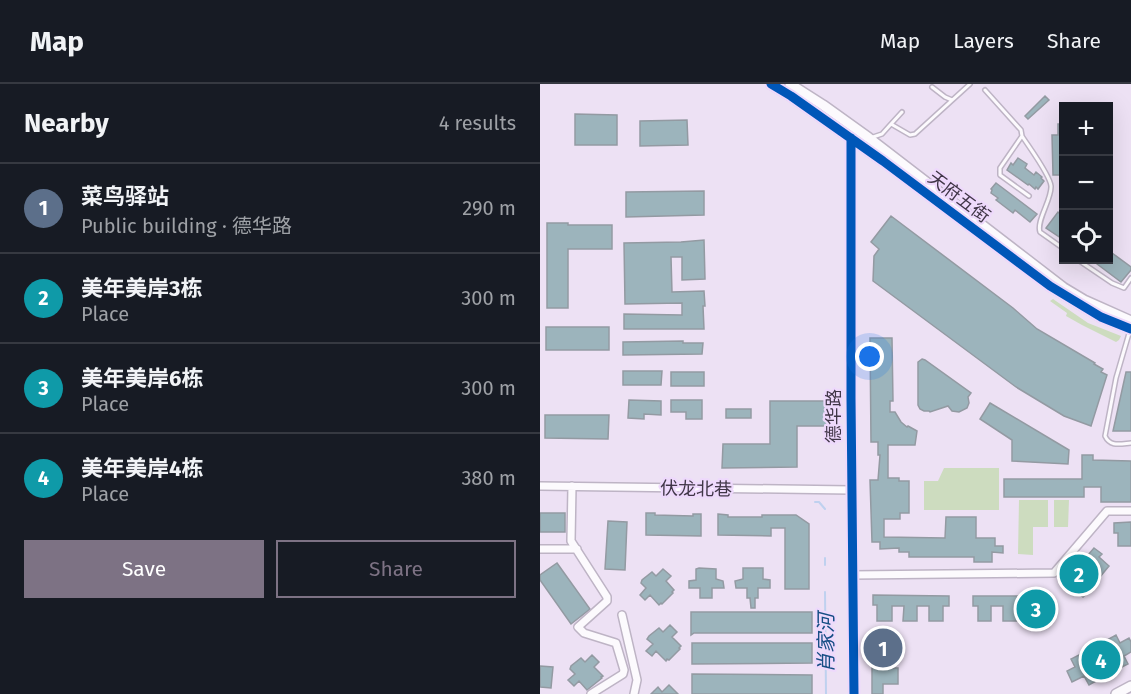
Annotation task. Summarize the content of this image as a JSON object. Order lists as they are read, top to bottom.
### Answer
{
  "streets": {
    "street": ["天府五街", "德华路", "伏龙北巷"]
  },
  "crossings": [
    ["天府五街", "德华路"],
    ["德华路", "伏龙北巷"]
  ],
  "water": ["肖家河"],
  "page": {
    "header": "Map",
    "nav": ["Map", "Layers", "Share"],
    "heading": ["Nearby", "4 results"],
    "map_buttons": ["+", "−"],
    "list": [
      {
        "mark": "1",
        "name": "菜鸟驿站",
        "note": "Public building · 德华路",
        "value": "290 m"
      },
      {
        "mark": "2",
        "name": "美年美岸3栋",
        "note": "Place",
        "value": "300 m"
      },
      {
        "mark": "3",
        "name": "美年美岸6栋",
        "note": "Place",
        "value": "300 m"
      },
      {
        "mark": "4",
        "name": "美年美岸4栋",
        "note": "Place",
        "value": "380 m"
      }
    ],
    "buttons": ["Save", "Share"],
    "pins": [
      "2",
      "3",
      "1",
      "4"
    ]
  }
}
